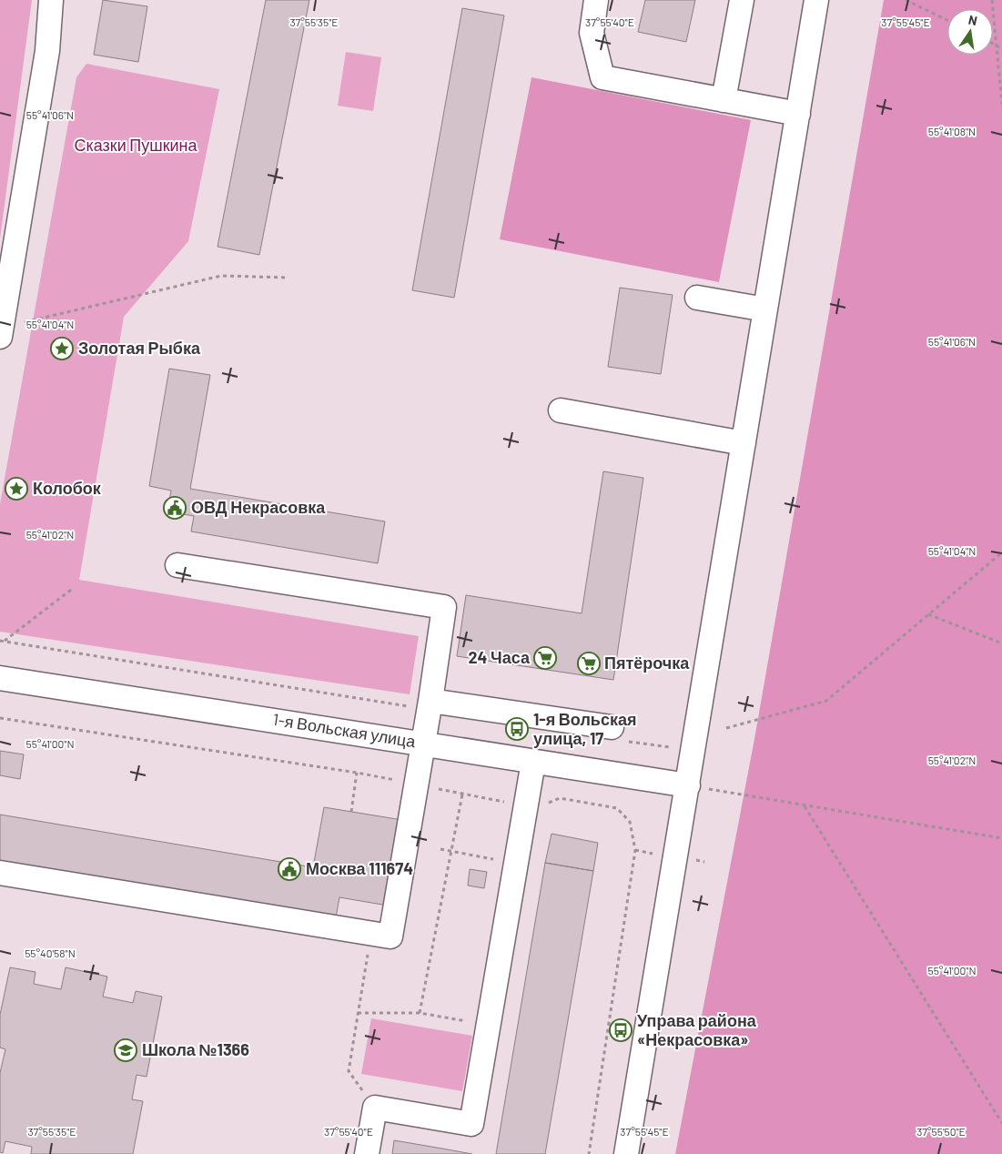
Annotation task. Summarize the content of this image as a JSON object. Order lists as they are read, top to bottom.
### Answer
{
  "streets": {
    "street": ["1-я Вольская улица"]
  },
  "parks": ["Сказки Пушкина"],
  "places": {
    "place": ["Золотая Рыбка", "Колобок"],
    "public building": ["ОВД Некрасовка", "Москва 111674"],
    "supermarket": ["24 Часа", "Пятёрочка"],
    "bus stop": ["1-я Вольская улица, 17", "Управа района «Некрасовка»"],
    "school or university": ["Школа №1366"]
  },
  "north": "top",
  "coordinates": [
    "37°55'35\"E",
    "37°55'40\"E",
    "37°55'45\"E",
    "55°41'06\"N",
    "55°41'08\"N",
    "55°41'04\"N",
    "55°41'02\"N",
    "55°41'00\"N",
    "55°40'58\"N",
    "37°55'50\"E"
  ]
}
